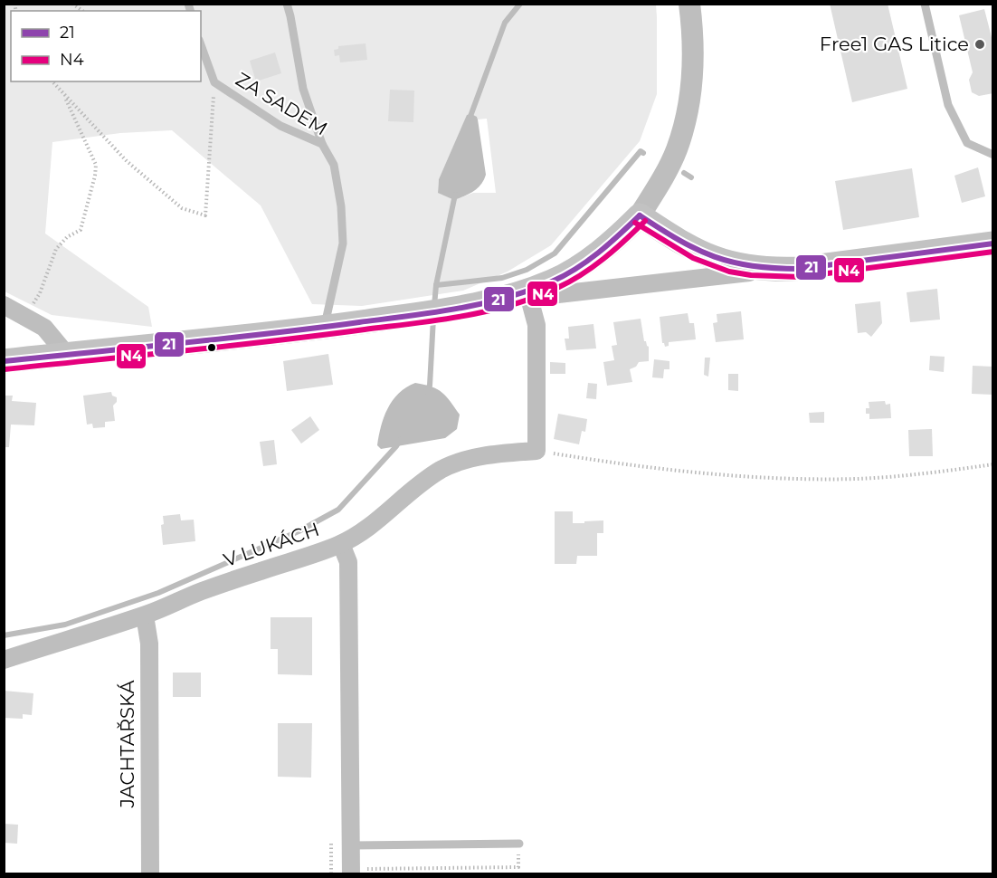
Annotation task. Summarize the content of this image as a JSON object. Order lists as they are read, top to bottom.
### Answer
{
  "streets": {
    "street": ["V LUKÁCH", "JACHTAŘSKÁ"],
    "lane": ["ZA SADEM"]
  },
  "crossings": [
    ["V LUKÁCH", "JACHTAŘSKÁ"]
  ],
  "places": ["Free1 GAS Litice"],
  "lines": ["transit line 21", "transit line N4"],
  "legend": ["21", "N4"]
}
